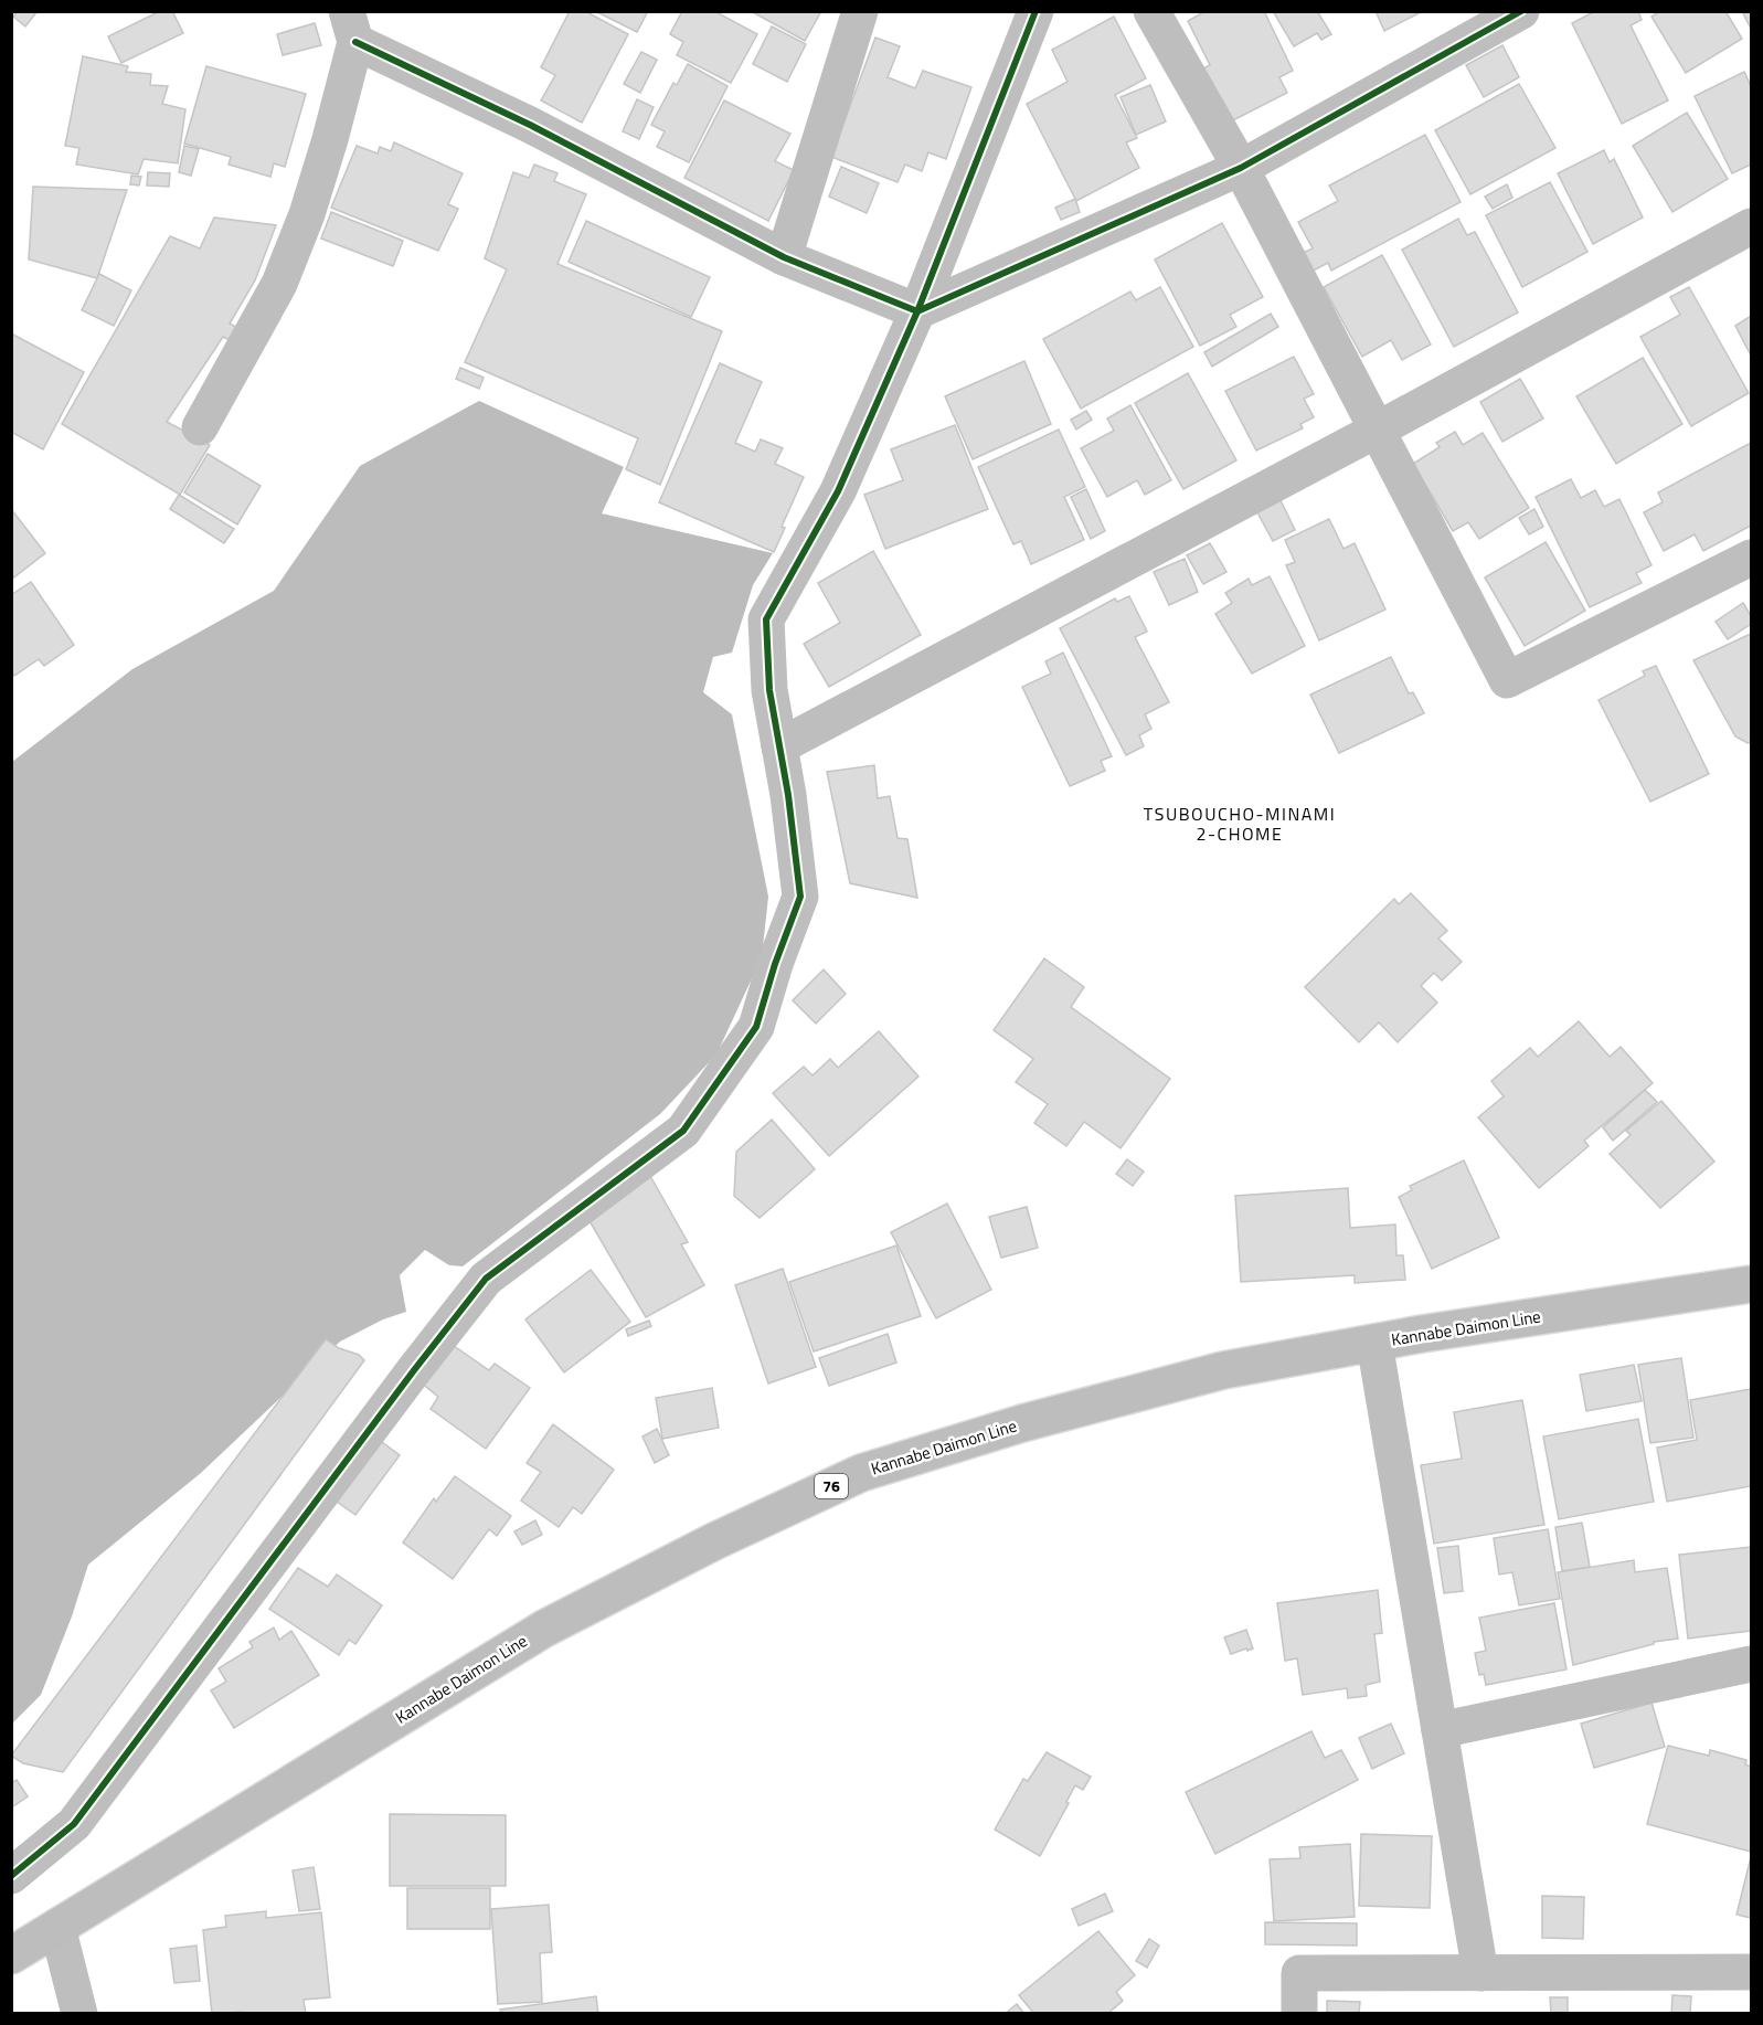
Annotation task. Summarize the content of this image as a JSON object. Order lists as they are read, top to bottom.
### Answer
{
  "streets": {
    "main road": ["Kannabe Daimon Line", "76"]
  },
  "districts": ["TSUBOUCHO-MINAMI 2-CHOME"]
}
